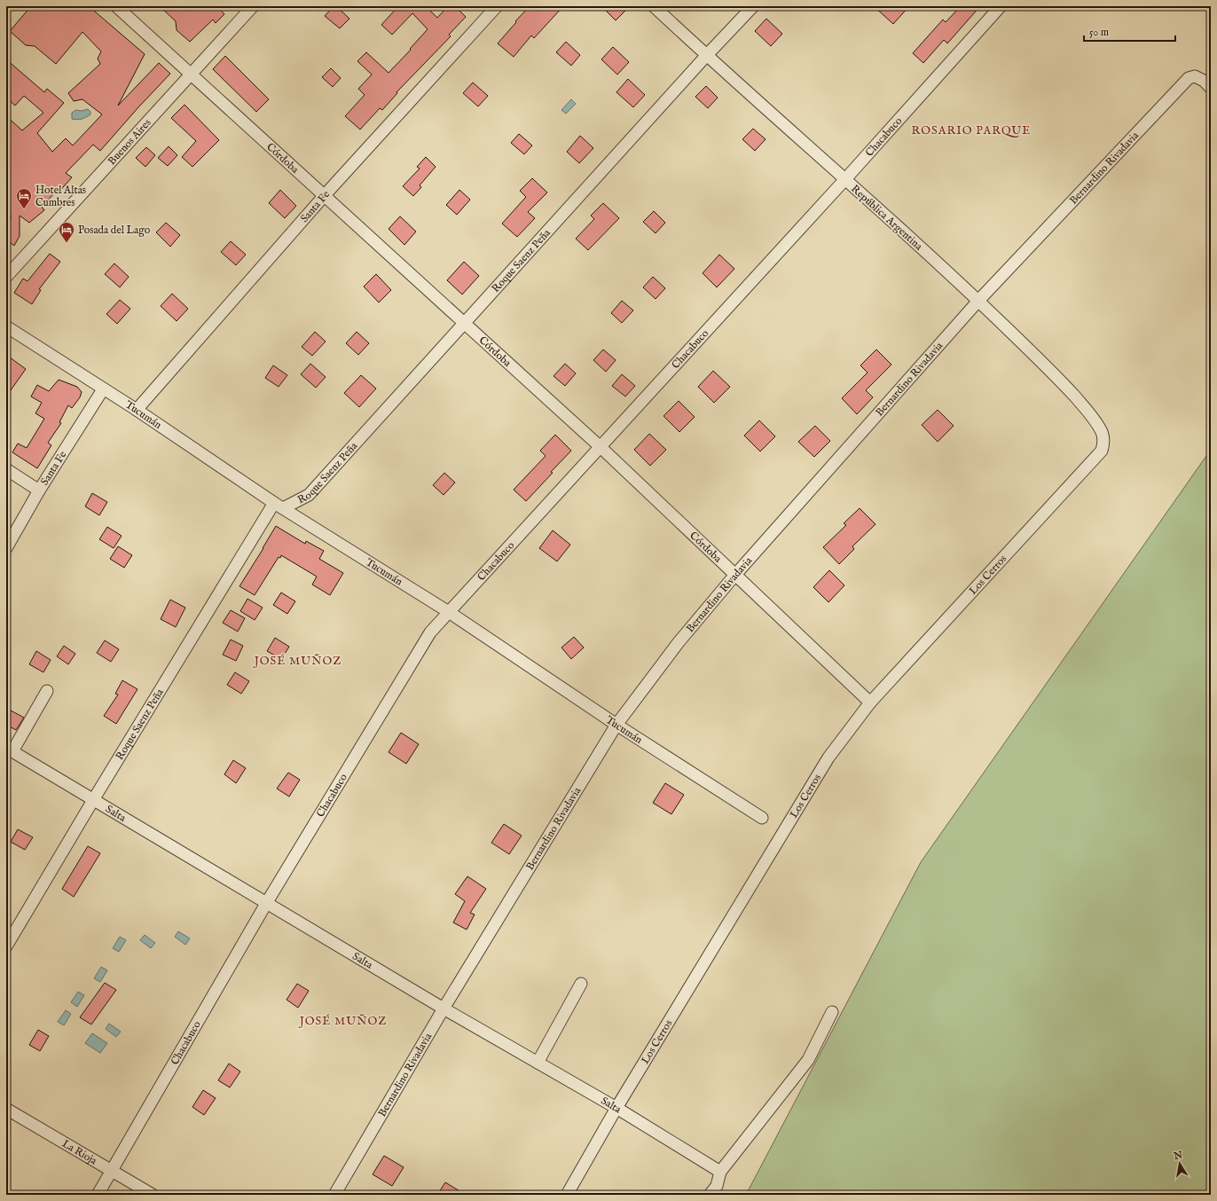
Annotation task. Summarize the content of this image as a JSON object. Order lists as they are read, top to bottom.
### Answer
{
  "streets": {
    "street": [
      "Chacabuco",
      "Buenos Aires",
      "Córdoba",
      "Bernardino Rivadavia",
      "Santa Fe",
      "República Argentina",
      "Roque Saenz Peña",
      "Tucumán",
      "Los Cerros",
      "Salta",
      "La Rioja"
    ]
  },
  "crossings": [
    ["Chacabuco", "Córdoba"],
    ["Chacabuco", "República Argentina"],
    ["Chacabuco", "Tucumán"],
    ["Chacabuco", "Salta"],
    ["Chacabuco", "La Rioja"],
    ["Buenos Aires", "Córdoba"],
    ["Córdoba", "Bernardino Rivadavia"],
    ["Córdoba", "Santa Fe"],
    ["Córdoba", "Roque Saenz Peña"],
    ["Córdoba", "Los Cerros"],
    ["Bernardino Rivadavia", "República Argentina"],
    ["Bernardino Rivadavia", "Tucumán"],
    ["Bernardino Rivadavia", "Salta"],
    ["Santa Fe", "Tucumán"],
    ["República Argentina", "Roque Saenz Peña"],
    ["República Argentina", "Los Cerros"],
    ["Roque Saenz Peña", "Tucumán"],
    ["Roque Saenz Peña", "Salta"],
    ["Los Cerros", "Salta"]
  ],
  "districts": ["ROSARIO PARQUE", "JOSÉ MUÑOZ", "JOSÉ MUÑOZ"],
  "places": {
    "hotel": ["Hotel Altas Cumbres", "Posada del Lago"]
  },
  "scale_bar": "50 m",
  "north": "top"
}
